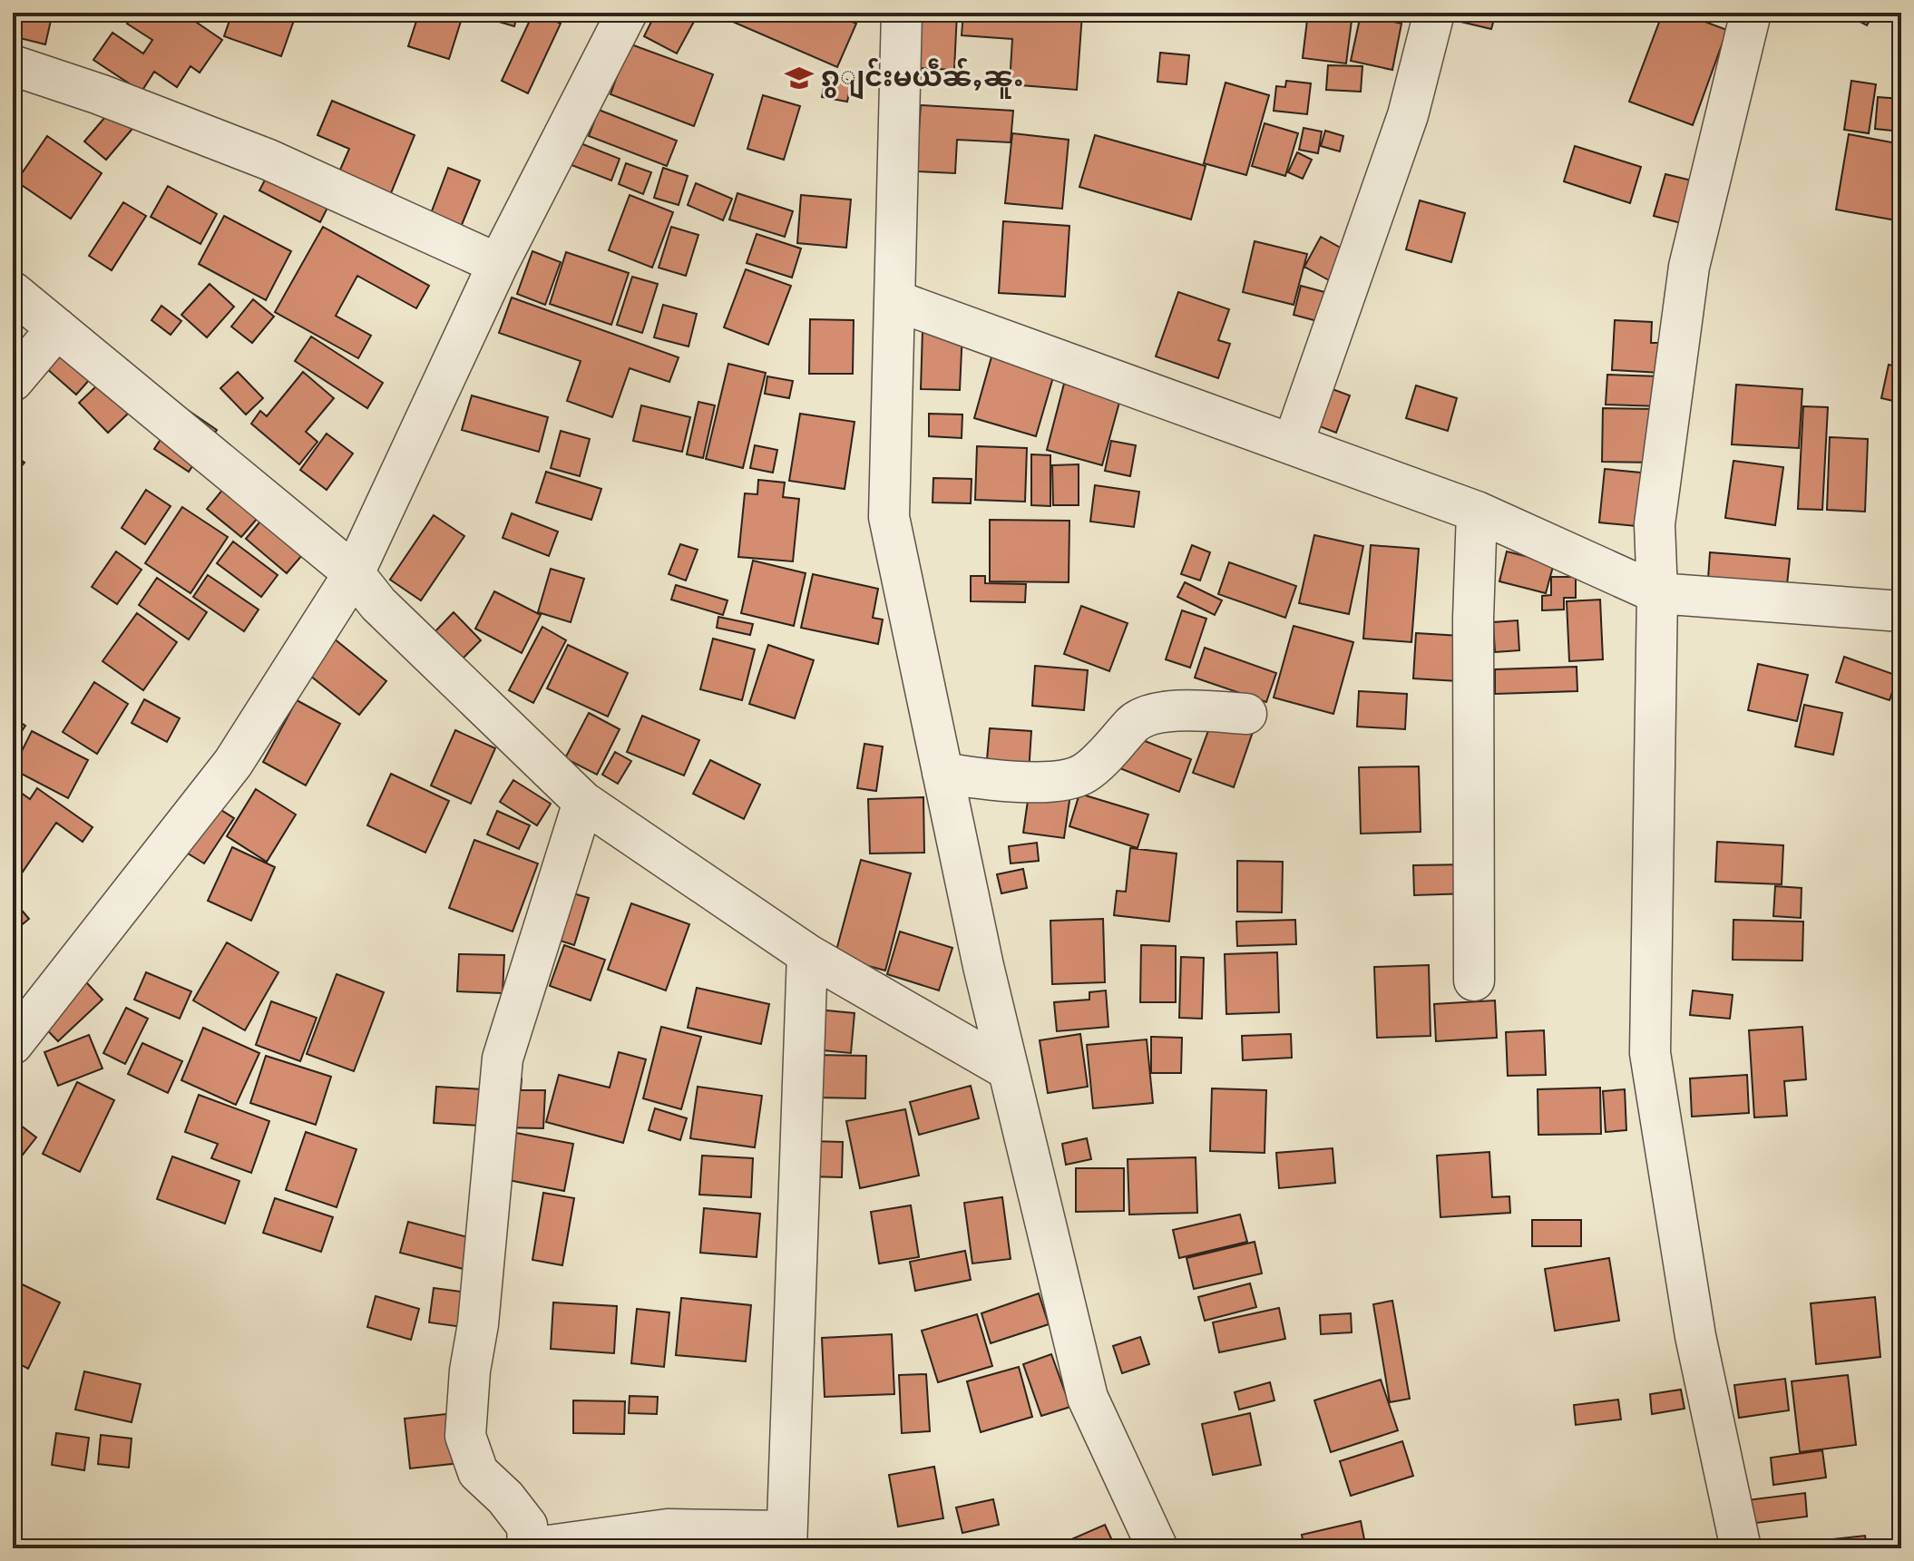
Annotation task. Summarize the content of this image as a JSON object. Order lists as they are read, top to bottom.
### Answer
{
  "places": {
    "school or university": ["ၵွျင်းမယဵၼ်ႇၼူႉ"]
  }
}
